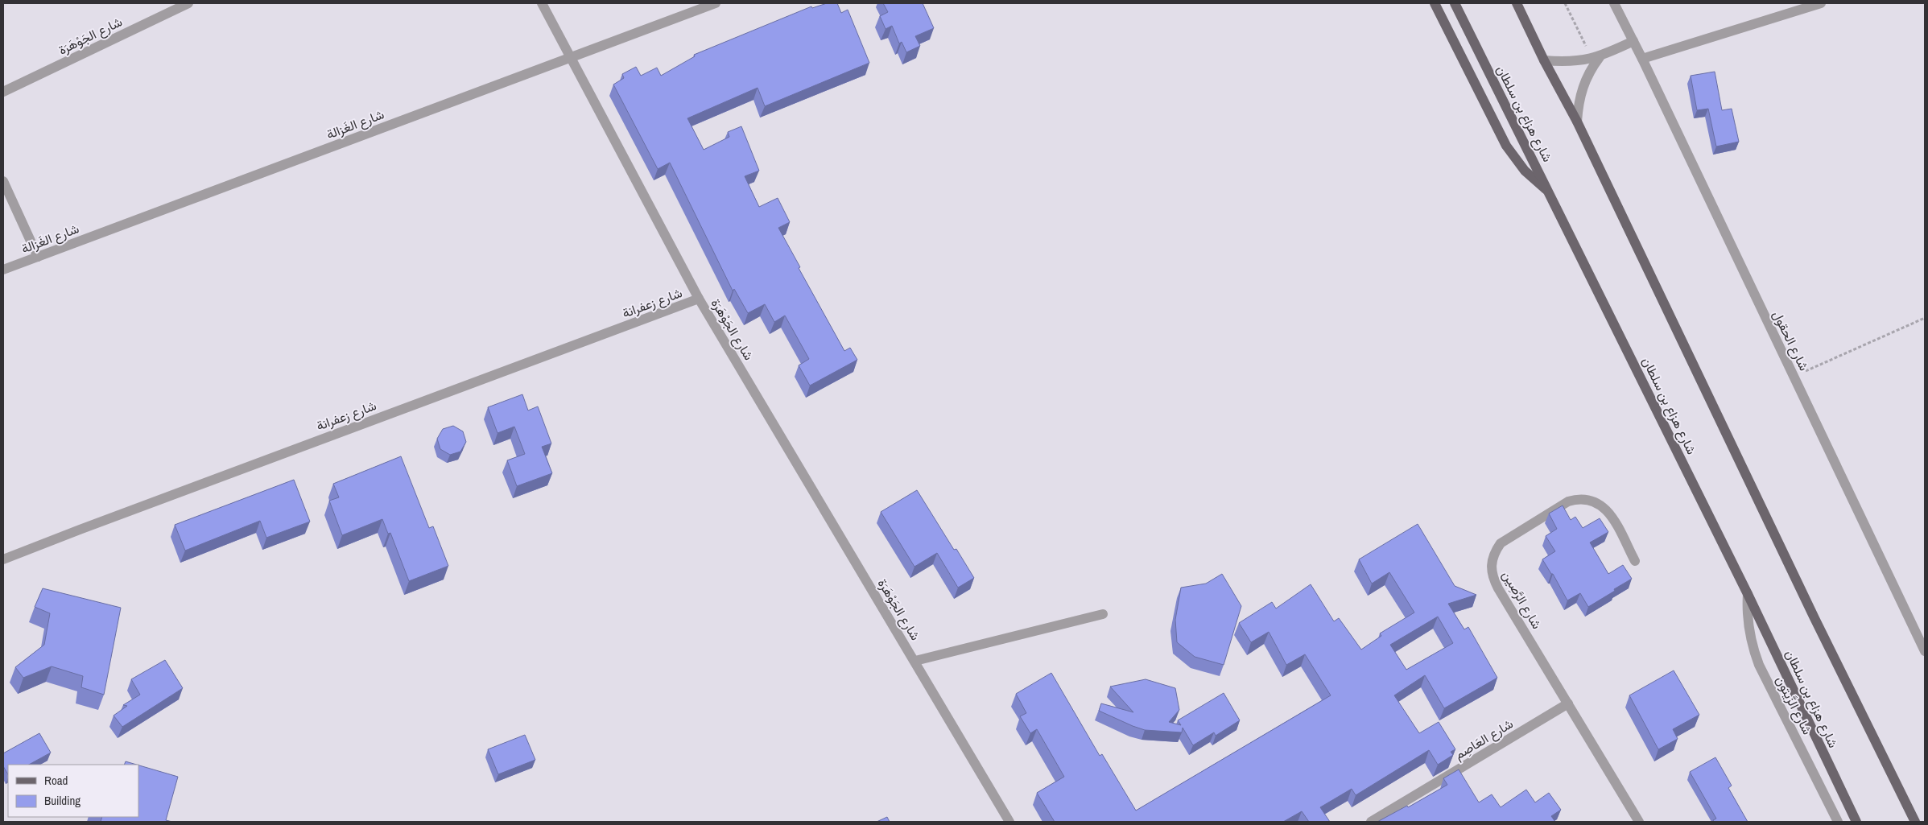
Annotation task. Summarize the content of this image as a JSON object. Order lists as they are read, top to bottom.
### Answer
{
  "streets": {
    "main road": ["شارع هزاع بن سلطان"],
    "street": [
      "شارع الجَوْهَرَة",
      "شارع الغَزالة",
      "شارع زعفرانة",
      "شارع الحقول",
      "شارع الرَّصِين",
      "شارع الزَّيتون",
      "شارع العَاصِم"
    ]
  },
  "crossings": [
    ["شارع الجَوْهَرَة", "شارع الغَزالة"],
    ["شارع الجَوْهَرَة", "شارع زعفرانة"],
    ["شارع هزاع بن سلطان", "شارع الزَّيتون"],
    ["شارع الرَّصِين", "شارع العَاصِم"]
  ],
  "legend": ["Road", "Building"]
}
